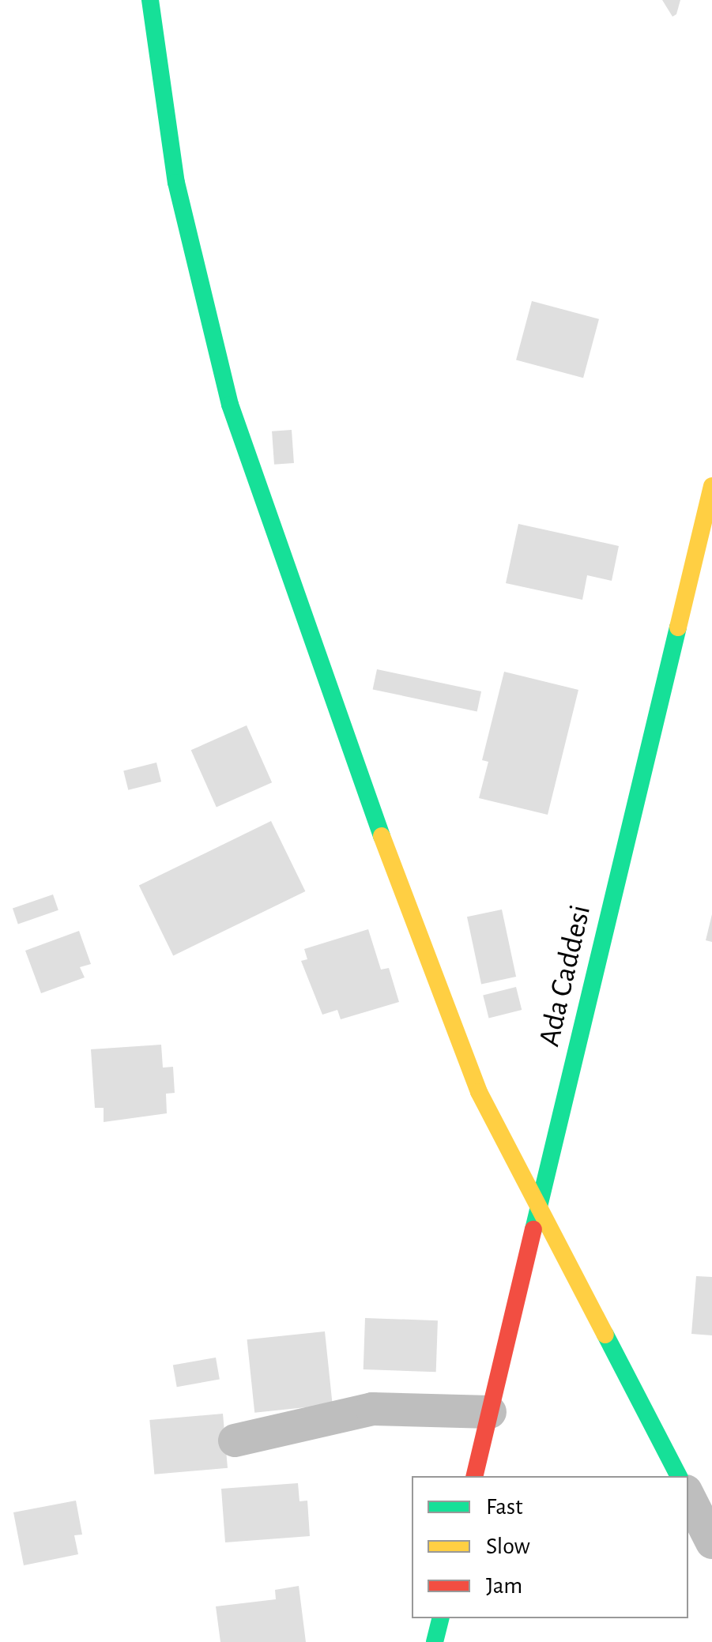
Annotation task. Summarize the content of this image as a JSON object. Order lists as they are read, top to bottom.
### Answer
{
  "streets": {
    "street": ["Ada Caddesi"]
  },
  "legend": ["Fast", "Slow", "Jam"]
}
